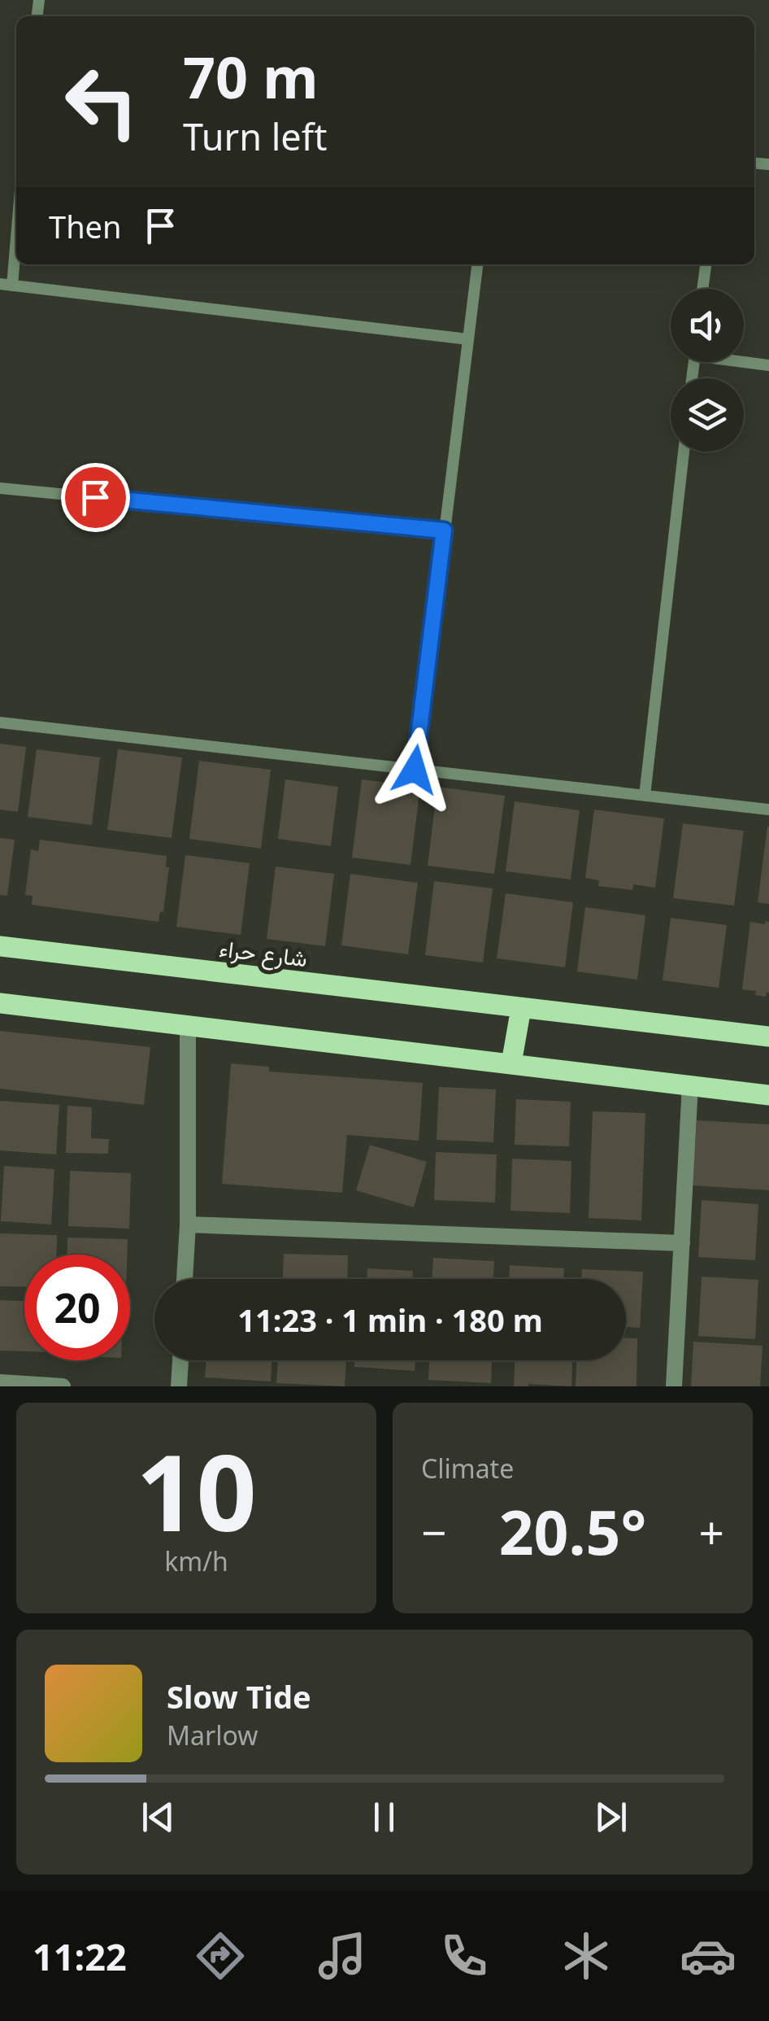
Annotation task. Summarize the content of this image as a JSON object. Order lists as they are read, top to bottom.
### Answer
{
  "streets": {
    "main road": ["شارع حراء"]
  },
  "page": {
    "turn": ["70 m", "Turn left"],
    "then": "Then",
    "limit": "20",
    "trip": "11:23 · 1 min · 180 m",
    "tile": [
      ["10", "km/h"],
      "Climate"
    ],
    "heat": ["−", "20.5°", "+"],
    "song": ["Slow Tide", "Marlow"],
    "tabs": "11:22"
  }
}
